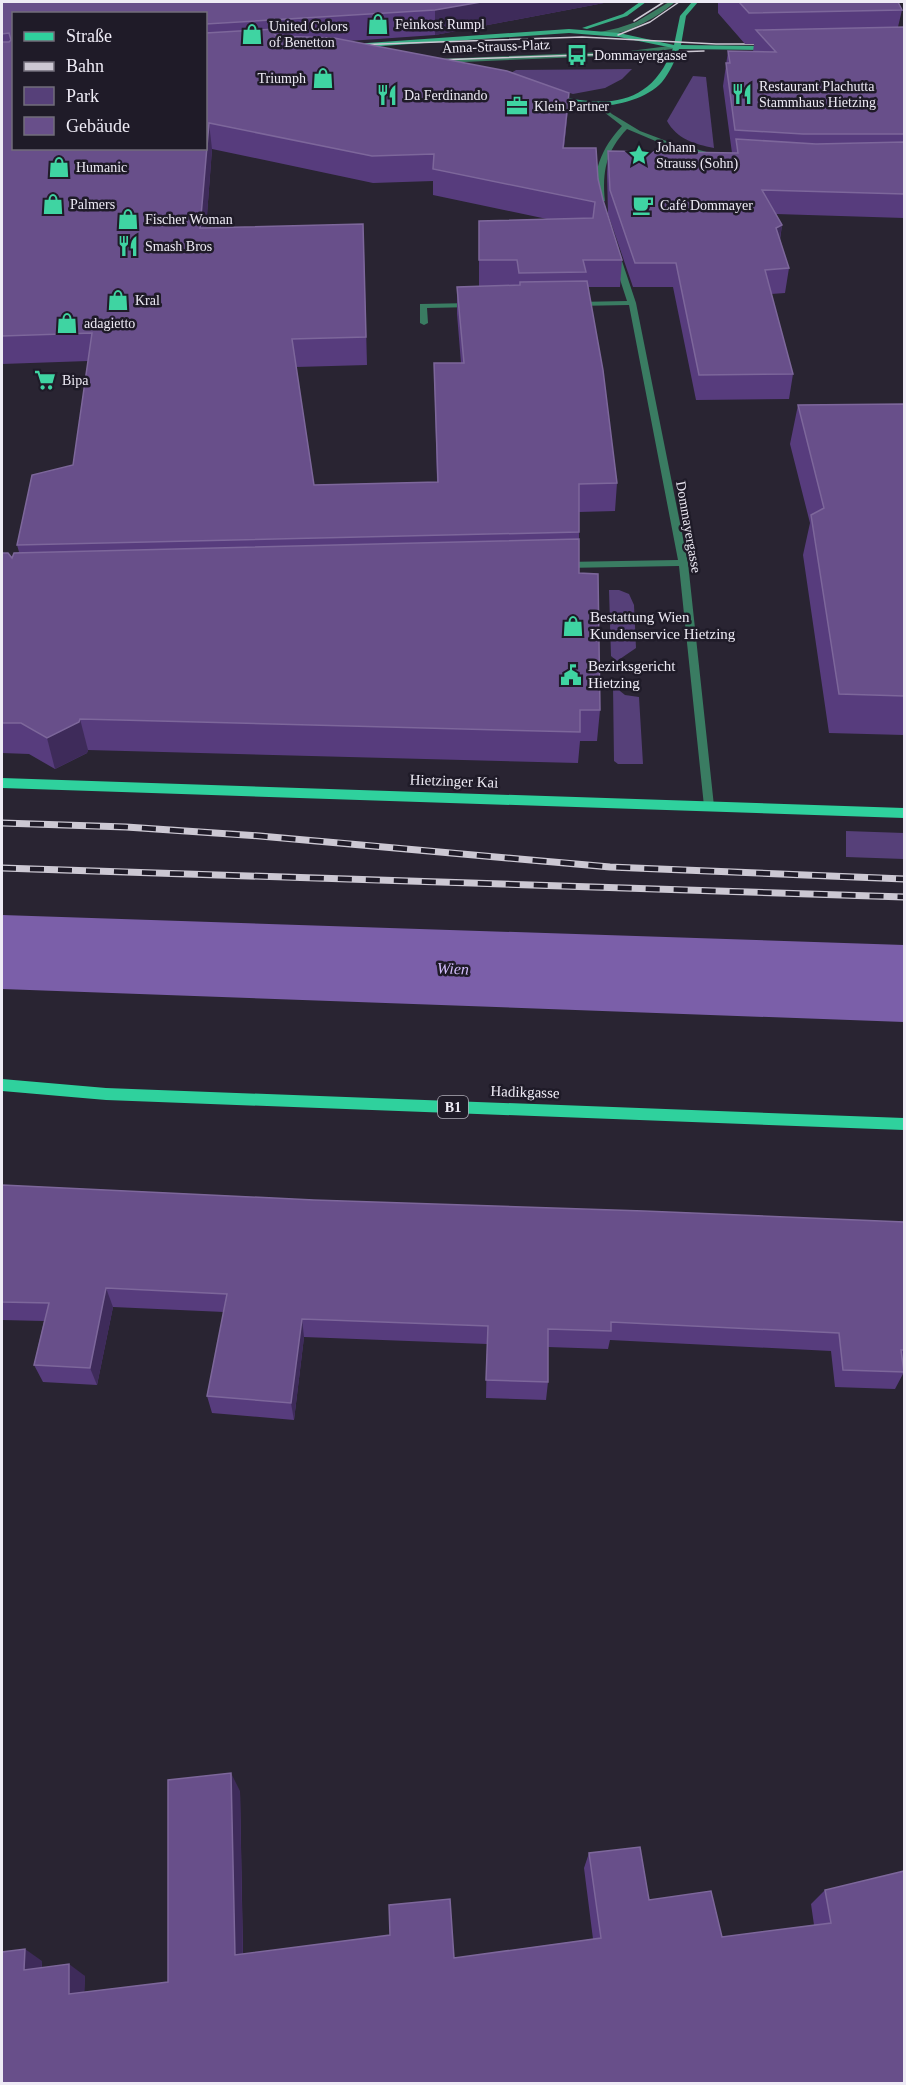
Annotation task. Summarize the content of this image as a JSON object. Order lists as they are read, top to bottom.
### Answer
{
  "streets": {
    "main road": [
      "Anna-Strauss-Platz",
      "Hietzinger Kai",
      "Hadikgasse",
      "B1"
    ],
    "street": ["Dommayergasse"]
  },
  "crossings": [
    ["Dommayergasse", "Hietzinger Kai"]
  ],
  "water": ["Wien"],
  "places": {
    "shop": [
      "Feinkost Rumpl",
      "United Colors of Benetton",
      "Triumph",
      "Humanic",
      "Palmers",
      "Fischer Woman",
      "Kral",
      "adagietto",
      "Bestattung Wien Kundenservice Hietzing"
    ],
    "bus stop": ["Dommayergasse"],
    "restaurant": ["Restaurant Plachutta Stammhaus Hietzing", "Da Ferdinando", "Smash Bros"],
    "office": ["Klein Partner"],
    "place": ["Johann Strauss (Sohn)"],
    "cafe": ["Café Dommayer"],
    "supermarket": ["Bipa"],
    "public building": ["Bezirksgericht Hietzing"]
  },
  "legend": [
    "Straße",
    "Bahn",
    "Park",
    "Gebäude"
  ]
}
